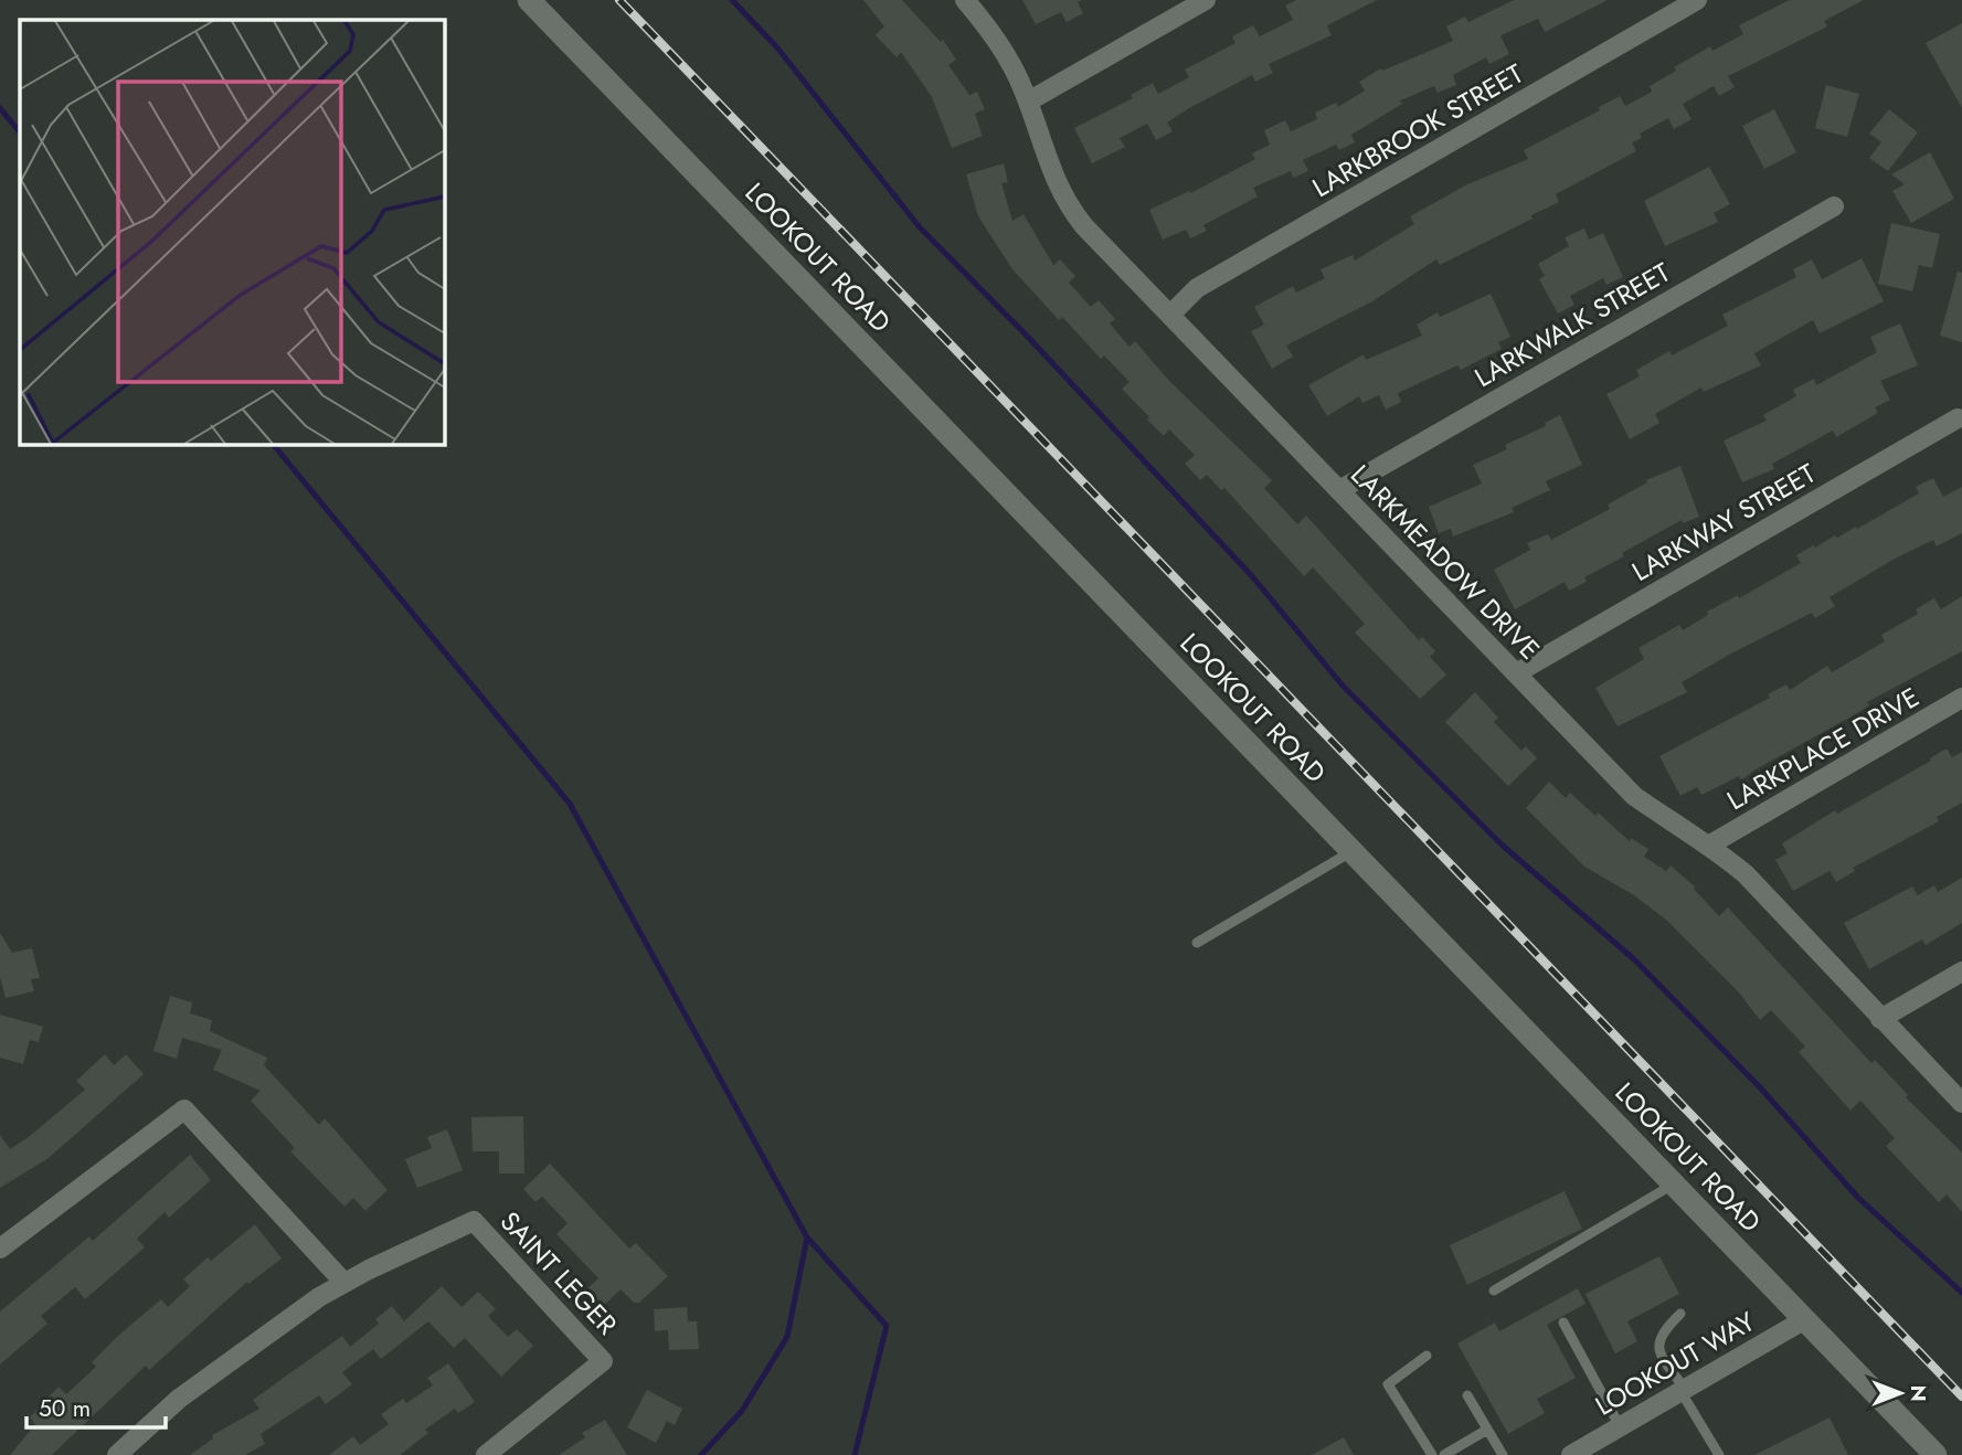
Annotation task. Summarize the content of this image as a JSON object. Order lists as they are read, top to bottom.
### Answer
{
  "streets": {
    "street": [
      "LARKBROOK STREET",
      "LOOKOUT ROAD",
      "LARKWALK STREET",
      "LARKWAY STREET",
      "LARKMEADOW DRIVE",
      "LARKPLACE DRIVE",
      "SAINT LEGER",
      "LOOKOUT WAY"
    ]
  },
  "crossings": [
    ["LARKBROOK STREET", "LARKMEADOW DRIVE"],
    ["LOOKOUT ROAD", "LOOKOUT WAY"],
    ["LARKWALK STREET", "LARKMEADOW DRIVE"],
    ["LARKWAY STREET", "LARKMEADOW DRIVE"],
    ["LARKMEADOW DRIVE", "LARKPLACE DRIVE"]
  ],
  "scale_bar": "50 m",
  "north": "right"
}
